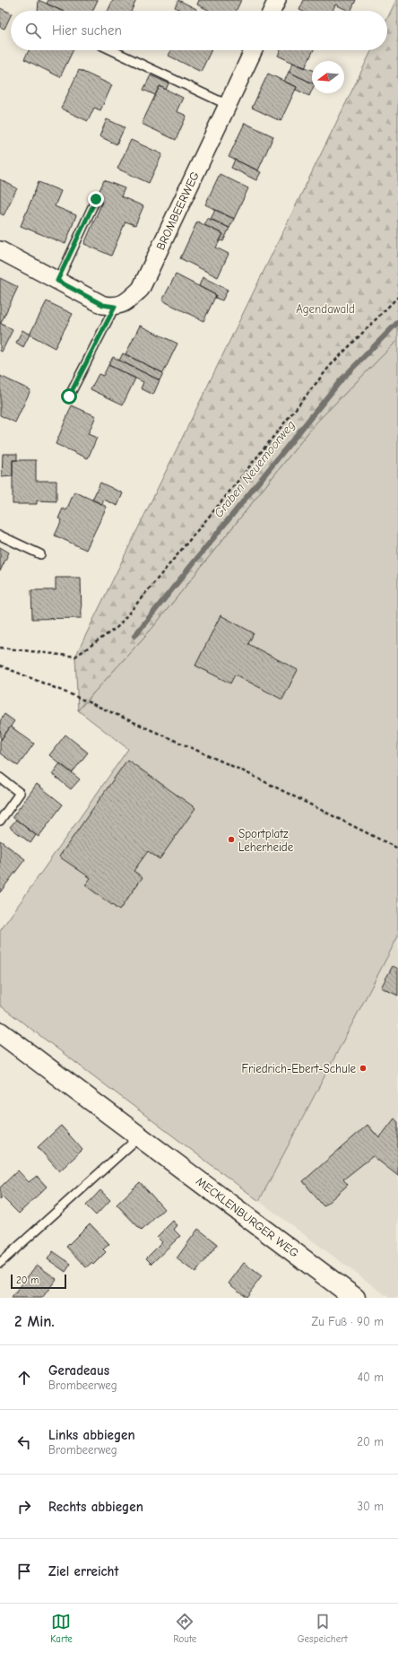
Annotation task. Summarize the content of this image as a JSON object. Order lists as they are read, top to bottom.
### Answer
{
  "streets": {
    "street": ["BROMBEERWEG", "MECKLENBURGER WEG"]
  },
  "water": ["Graben Neuemoorweg"],
  "parks": ["Agendawald"],
  "places": ["Sportplatz Leherheide", "Friedrich-Ebert-Schule"],
  "scale_bar": "20 m",
  "north": "left",
  "page": {
    "search": "Hier suchen",
    "scale": "20 m",
    "heading": ["2 Min.", "Zu Fuß · 90 m"],
    "list": [
      ["Geradeaus", "Brombeerweg", "40 m"],
      ["Links abbiegen", "Brombeerweg", "20 m"],
      ["Rechts abbiegen", "30 m"],
      "Ziel erreicht"
    ],
    "nav": ["Karte", "Route", "Gespeichert"]
  }
}
